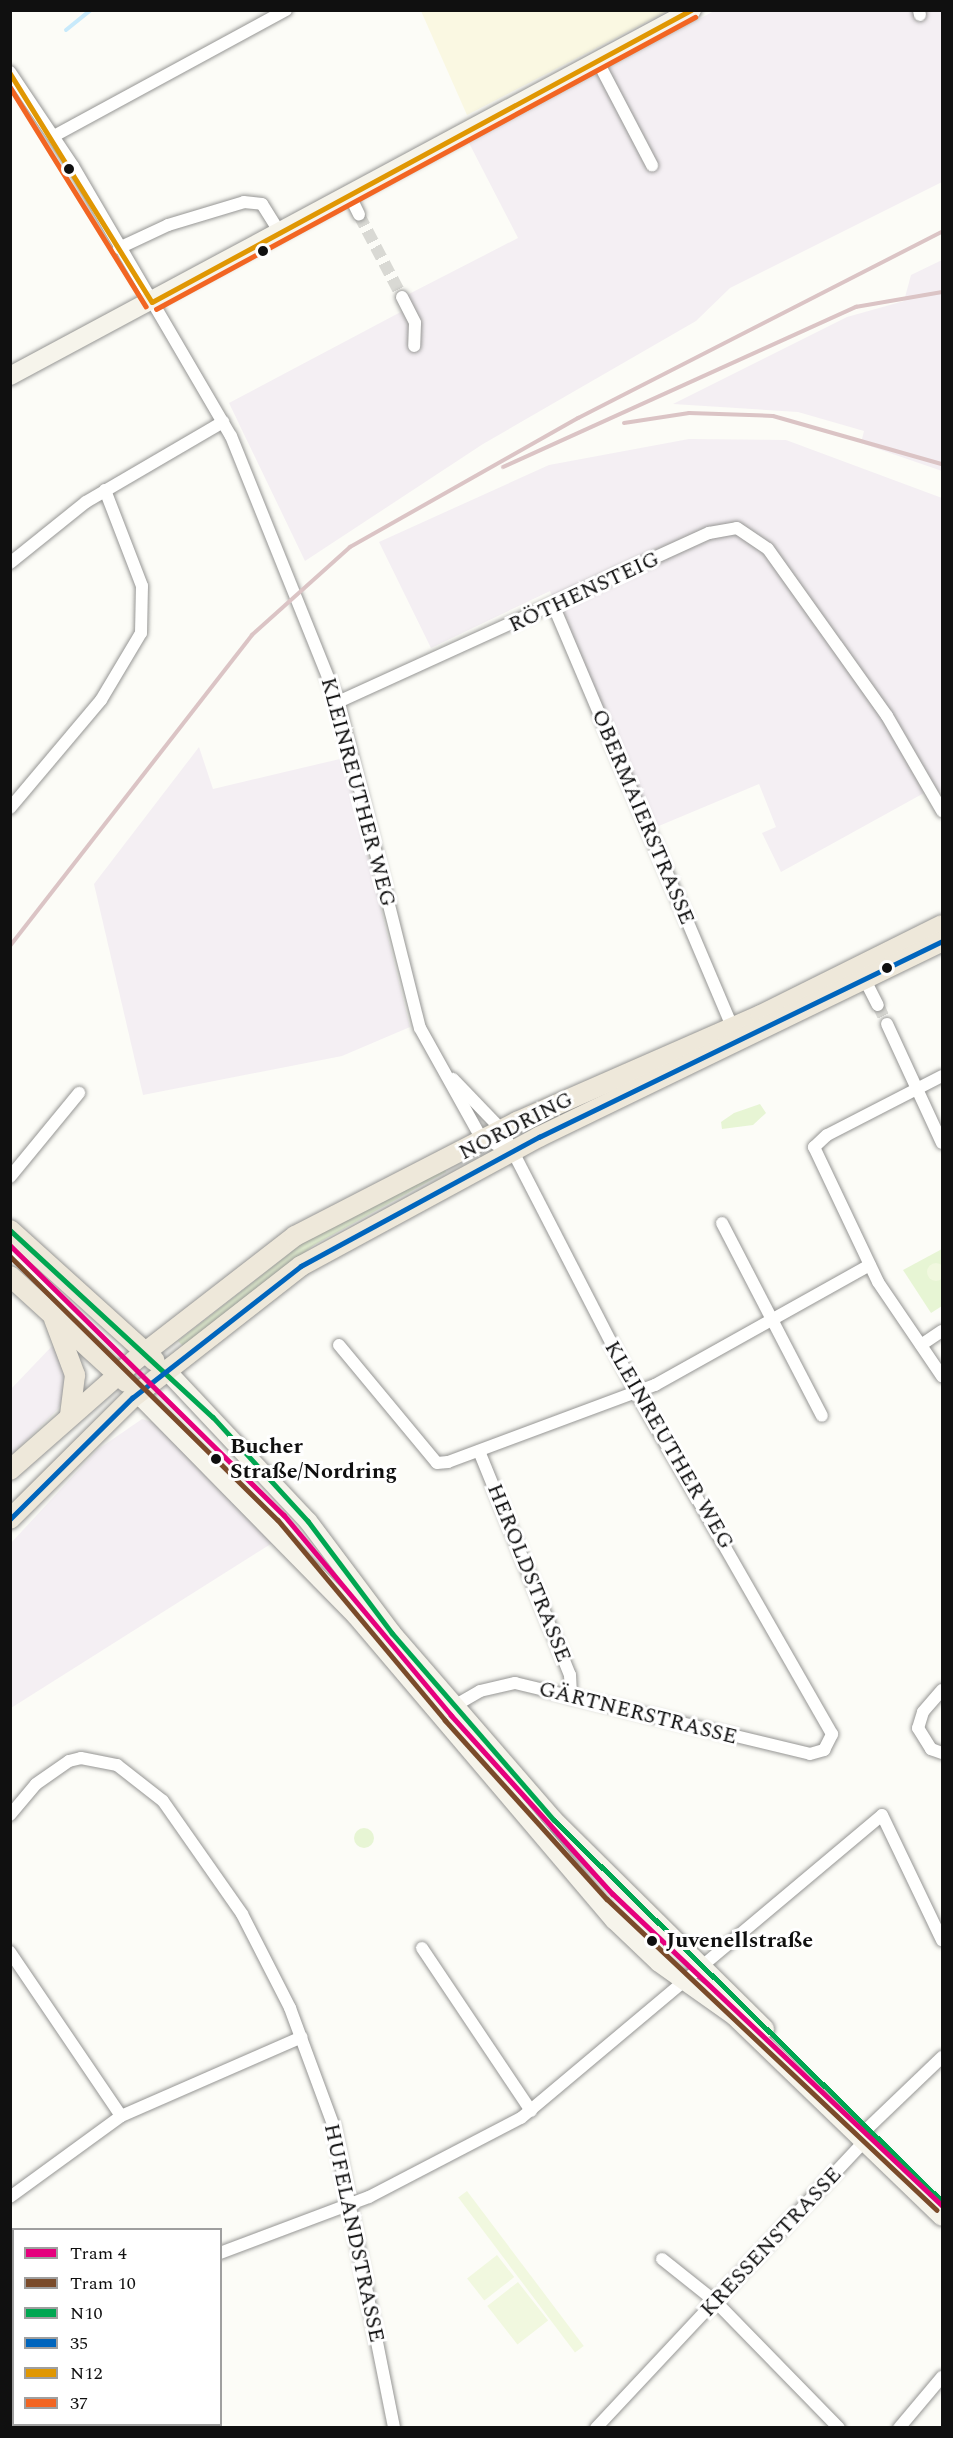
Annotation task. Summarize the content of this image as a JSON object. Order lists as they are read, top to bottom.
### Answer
{
  "streets": {
    "main road": ["NORDRING"],
    "street": [
      "RÖTHENSTEIG",
      "KLEINREUTHER WEG",
      "OBERMAIERSTRASSE",
      "HEROLDSTRASSE",
      "GÄRTNERSTRASSE",
      "HUFELANDSTRASSE",
      "KRESSENSTRASSE"
    ]
  },
  "crossings": [
    ["RÖTHENSTEIG", "KLEINREUTHER WEG"],
    ["RÖTHENSTEIG", "OBERMAIERSTRASSE"],
    ["KLEINREUTHER WEG", "NORDRING"],
    ["KLEINREUTHER WEG", "GÄRTNERSTRASSE"],
    ["OBERMAIERSTRASSE", "NORDRING"],
    ["HEROLDSTRASSE", "GÄRTNERSTRASSE"]
  ],
  "places": ["Bucher Straße/Nordring", "Juvenellstraße"],
  "lines": [
    "transit line N12",
    "transit line 37",
    "transit line 35",
    "transit line N10",
    "tram line 4",
    "tram line 10"
  ],
  "legend": [
    "Tram 4",
    "Tram 10",
    "N10",
    "35",
    "N12",
    "37"
  ]
}
